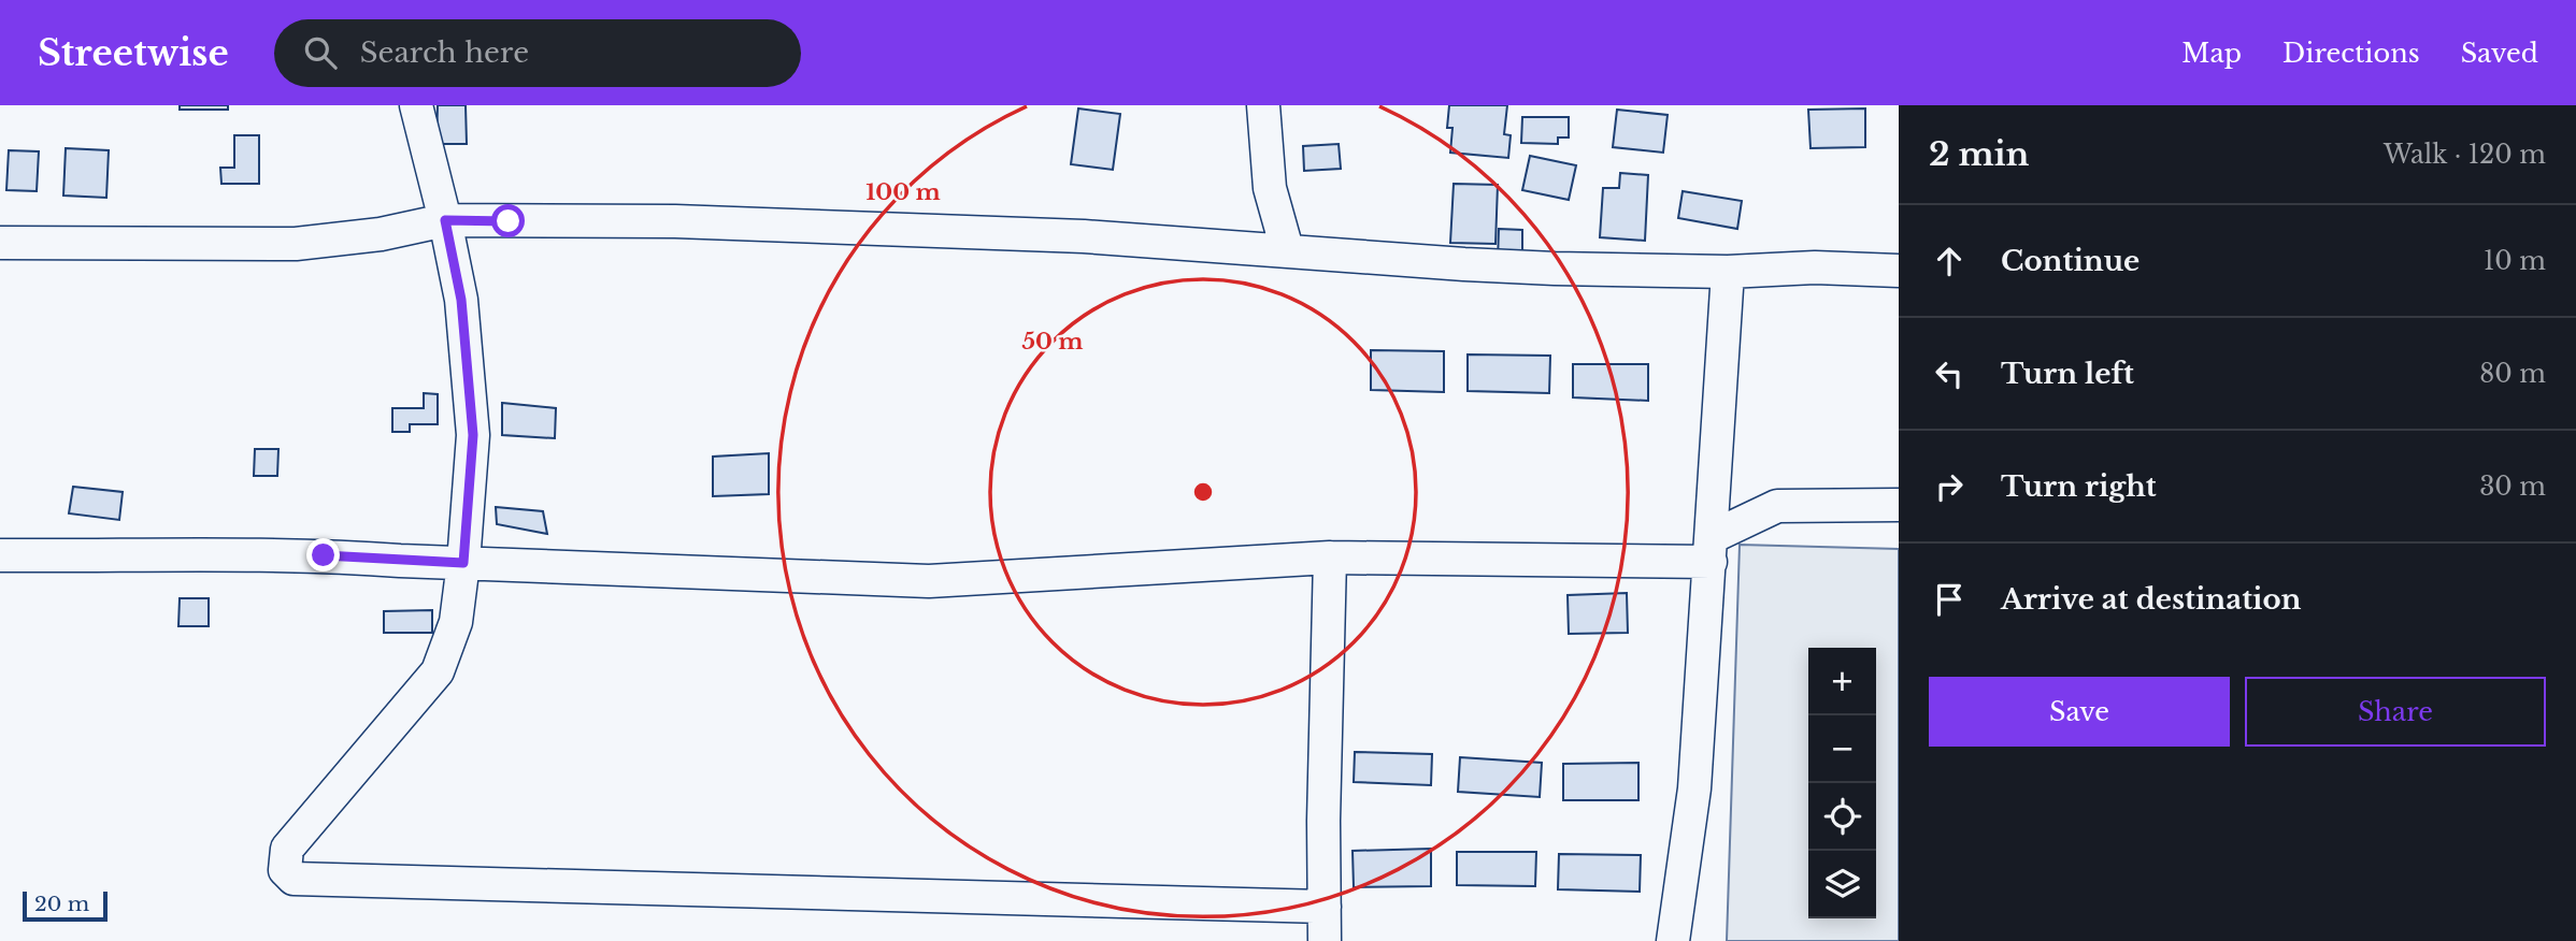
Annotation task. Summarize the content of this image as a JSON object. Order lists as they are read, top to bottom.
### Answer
{
  "scale_bar": "20 m",
  "page": {
    "header": "Streetwise",
    "search": "Search here",
    "nav": ["Map", "Directions", "Saved"],
    "heading": ["2 min", "Walk · 120 m"],
    "list": [
      ["Continue", "10 m"],
      ["Turn left", "80 m"],
      ["Turn right", "30 m"],
      "Arrive at destination"
    ],
    "map_buttons": ["+", "−"],
    "buttons": ["Save", "Share"],
    "scale": "20 m"
  },
  "rings": ["100 m", "50 m"]
}
